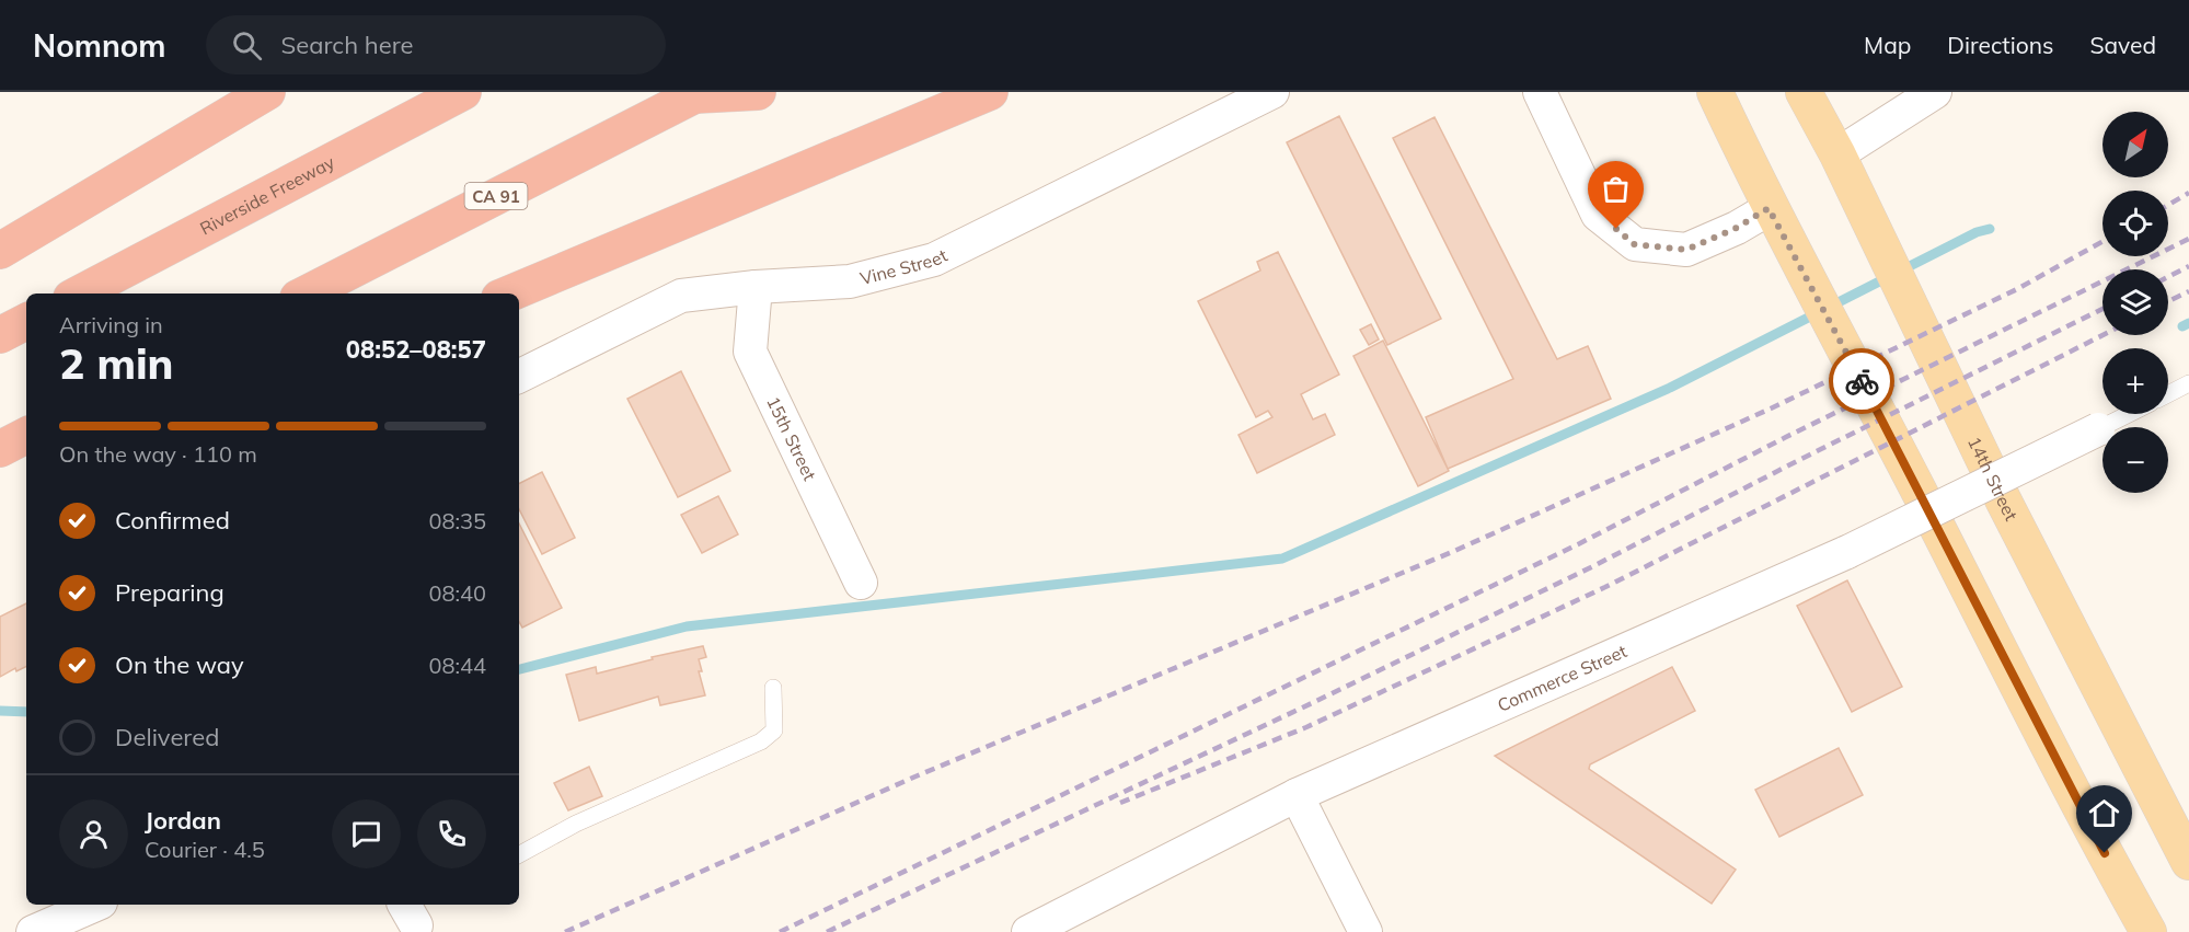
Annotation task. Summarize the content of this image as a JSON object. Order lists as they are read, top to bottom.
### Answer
{
  "streets": {
    "highway": ["Riverside Freeway", "CA 91"],
    "main road": ["14th Street"],
    "street": ["Vine Street", "15th Street", "Commerce Street"]
  },
  "crossings": [
    ["Vine Street", "15th Street"]
  ],
  "north": "top right",
  "page": {
    "header": "Nomnom",
    "search": "Search here",
    "nav": ["Map", "Directions", "Saved"],
    "map_buttons": ["+", "−"],
    "heading": ["2 min", "Arriving in", "08:52–08:57"],
    "panel": ["Jordan", "Courier · 4.5"],
    "bar": "On the way · 110 m",
    "list": [
      ["Confirmed", "08:35"],
      ["Preparing", "08:40"],
      ["On the way", "08:44"],
      "Delivered"
    ]
  }
}
